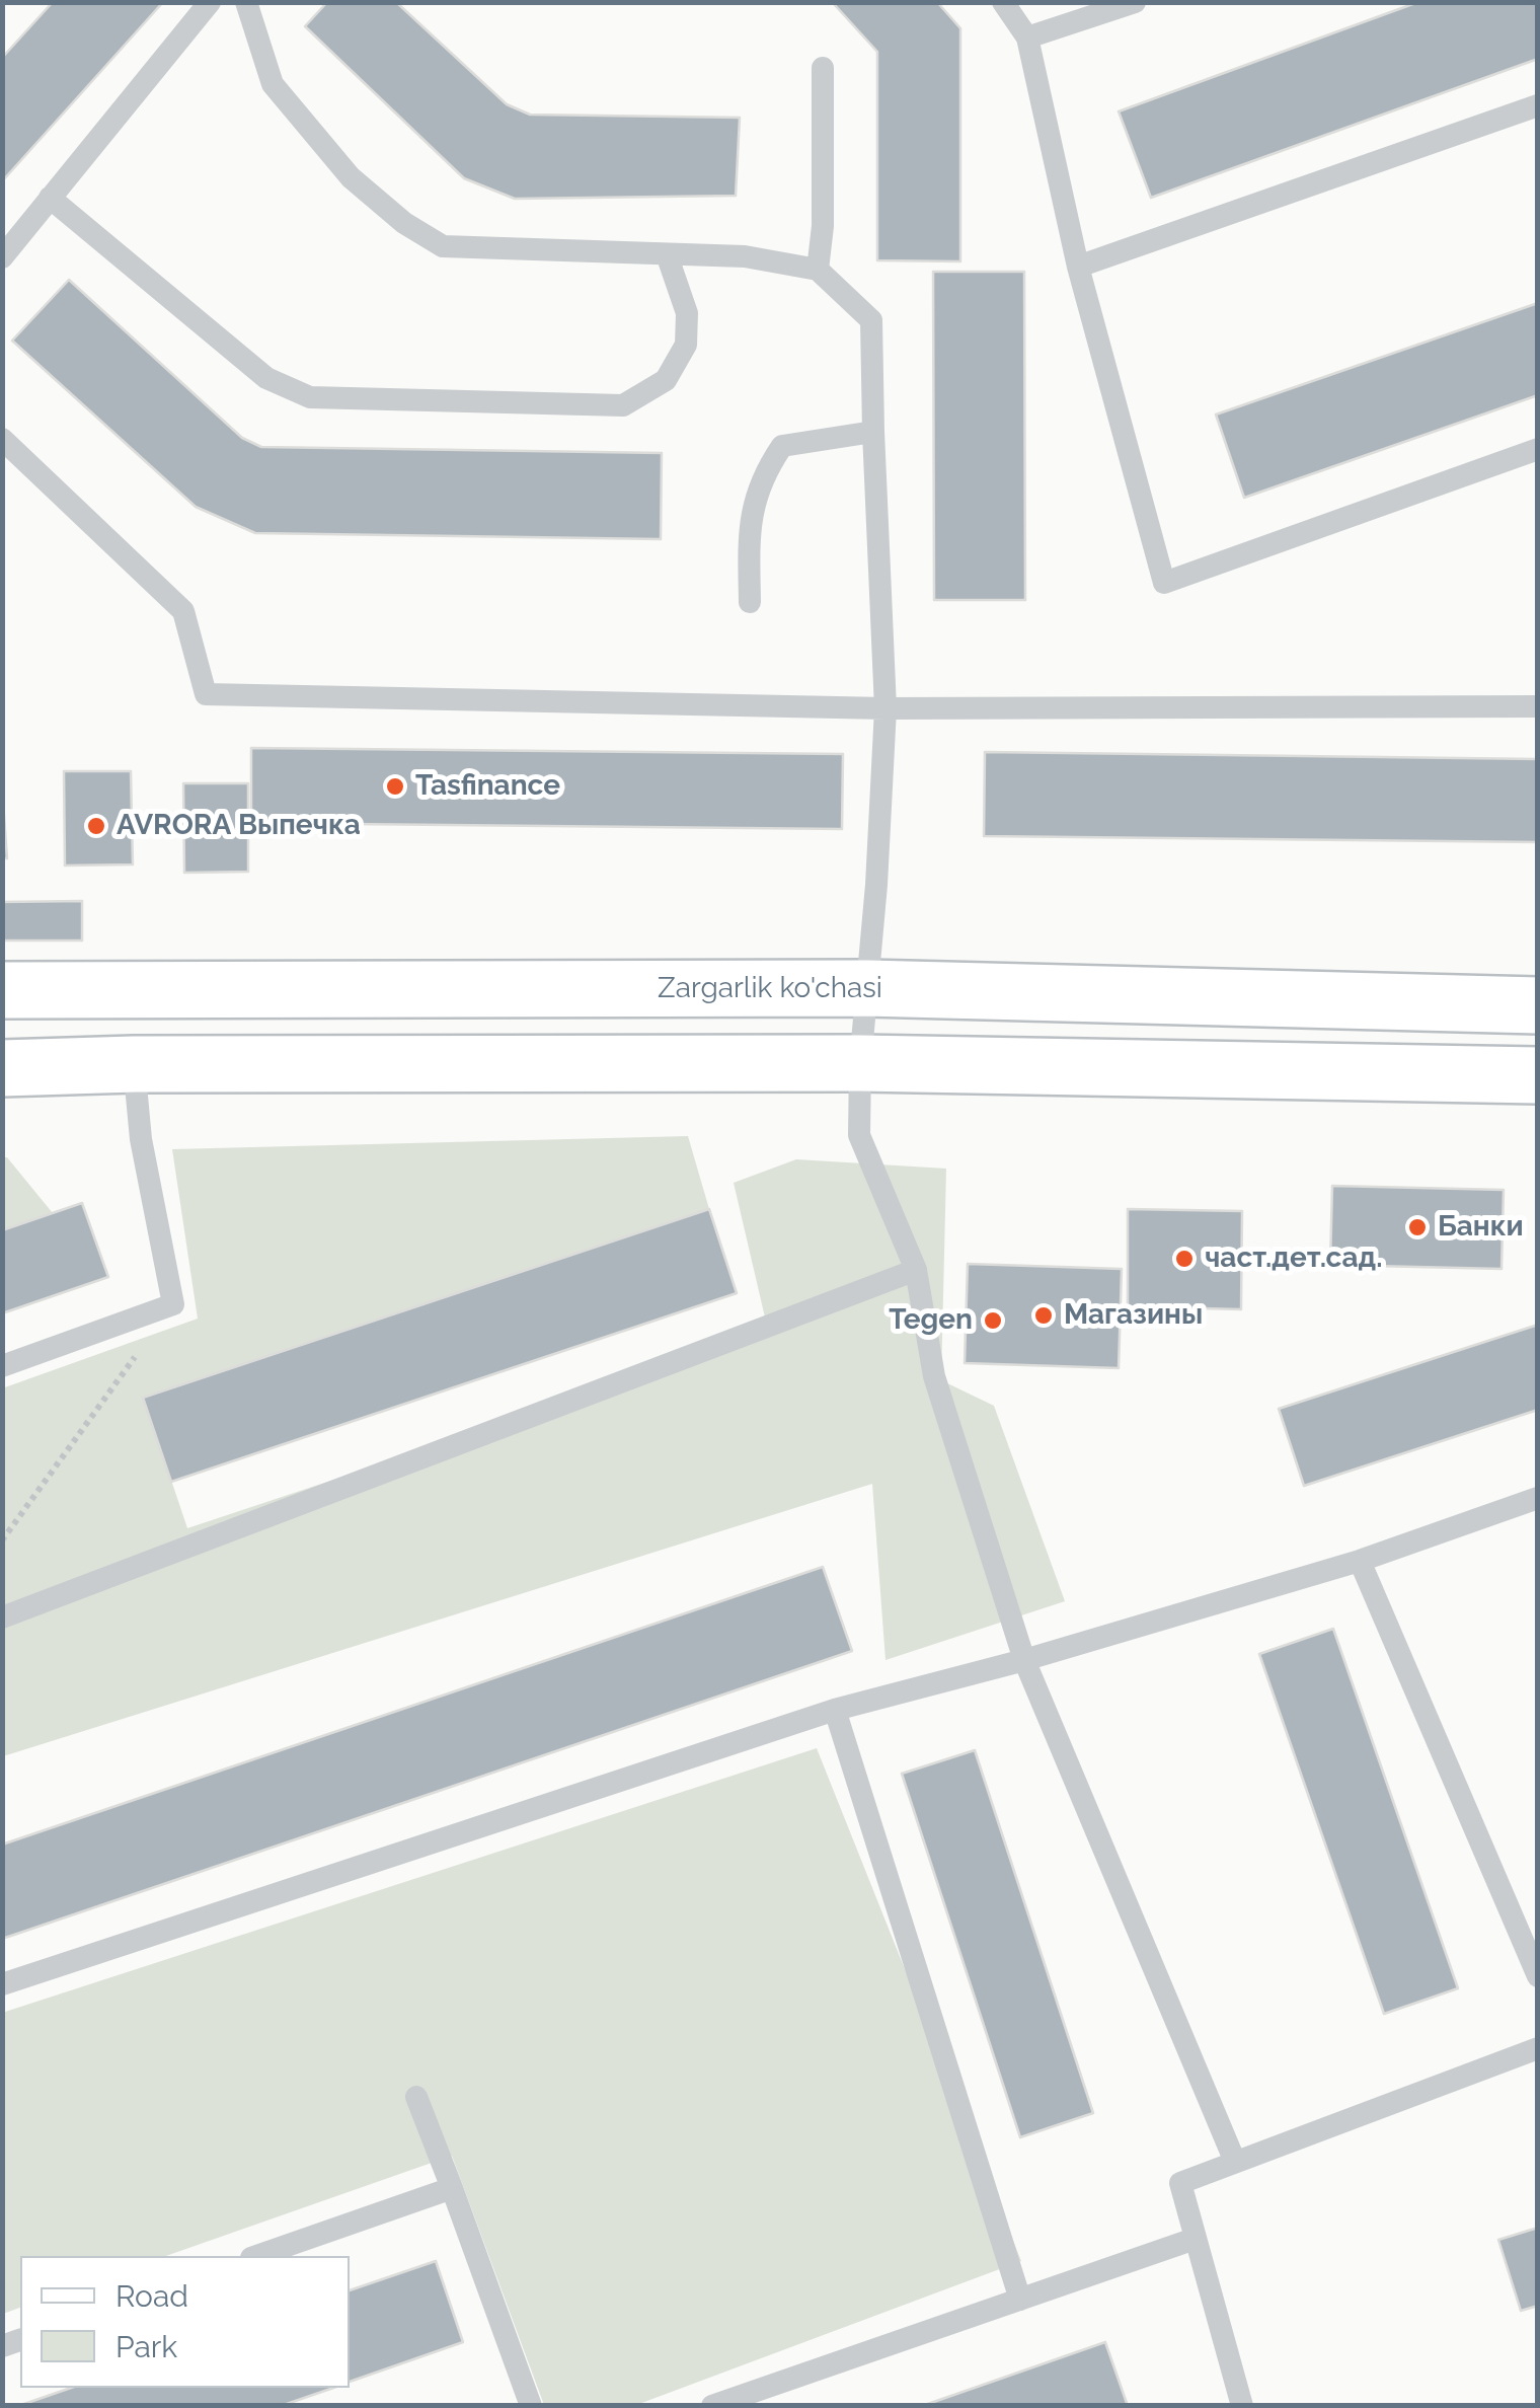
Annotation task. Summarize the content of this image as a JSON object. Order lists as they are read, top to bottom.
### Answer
{
  "streets": {
    "main road": ["Zargarlik ko'chasi"]
  },
  "places": [
    "Tasfinance",
    "AVRORA Выпечка",
    "Банки",
    "част.дет.сад.",
    "Магазины",
    "Tegen"
  ],
  "legend": ["Road", "Park"]
}
